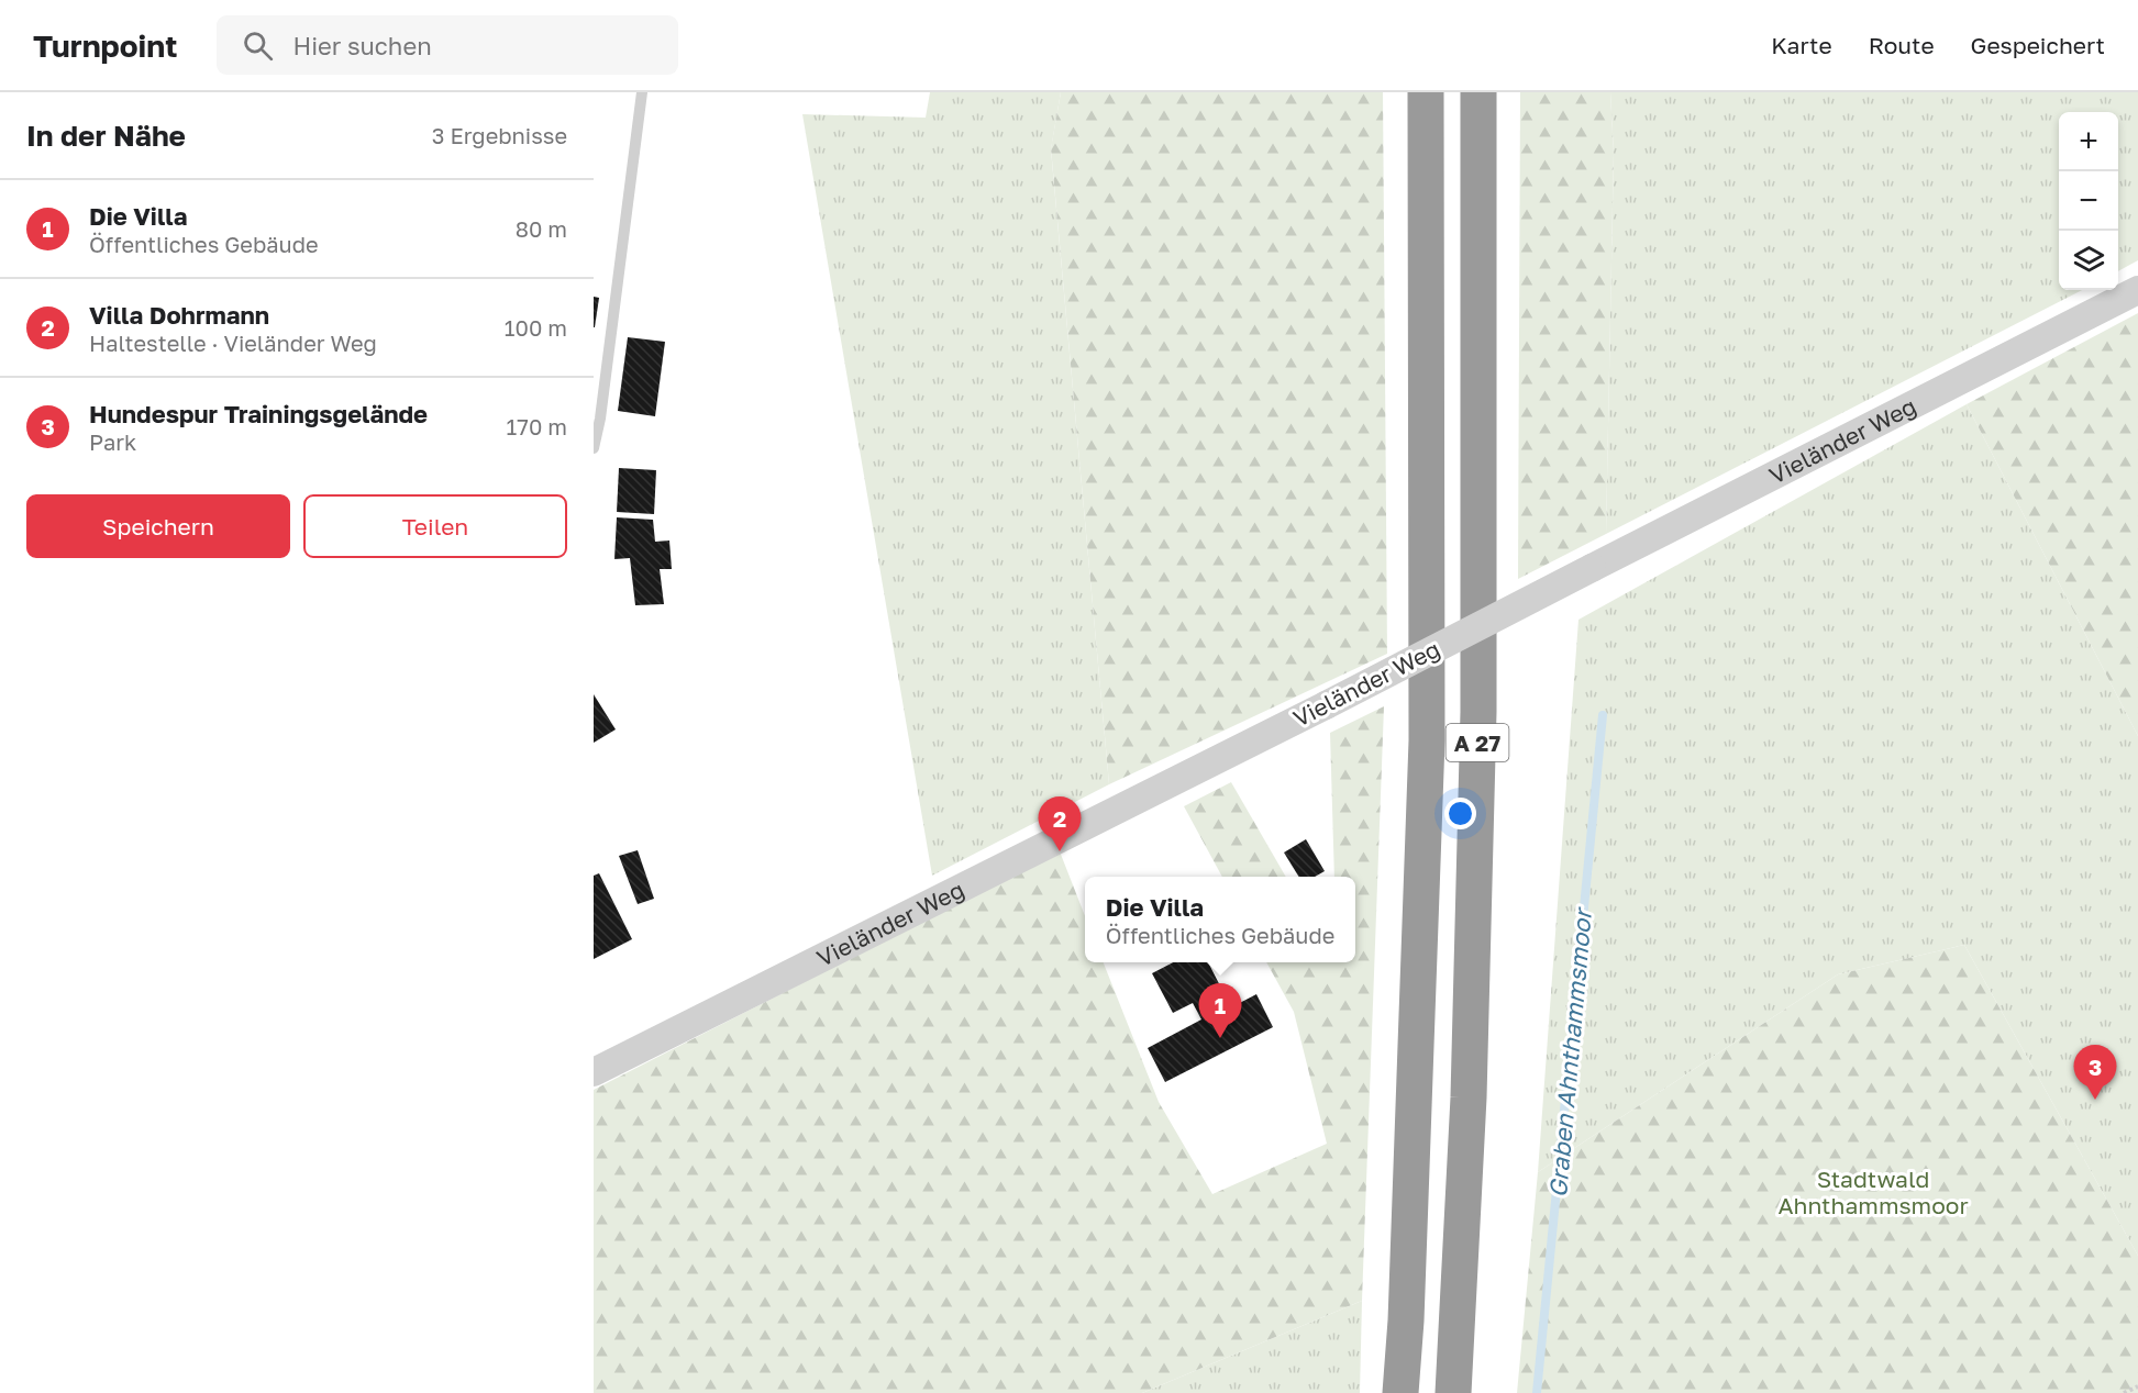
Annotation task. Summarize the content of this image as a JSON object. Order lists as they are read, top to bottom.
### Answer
{
  "streets": {
    "highway": ["A 27"],
    "street": ["Vieländer Weg"]
  },
  "water": ["Graben Ahnthammsmoor"],
  "parks": ["Stadtwald Ahnthammsmoor"],
  "page": {
    "header": "Turnpoint",
    "search": "Hier suchen",
    "nav": ["Karte", "Route", "Gespeichert"],
    "heading": ["In der Nähe", "3 Ergebnisse"],
    "map_buttons": ["+", "−"],
    "list": [
      {
        "mark": "1",
        "name": "Die Villa",
        "note": "Öffentliches Gebäude",
        "value": "80 m"
      },
      {
        "mark": "2",
        "name": "Villa Dohrmann",
        "note": "Haltestelle · Vieländer Weg",
        "value": "100 m"
      },
      {
        "mark": "3",
        "name": "Hundespur Trainingsgelände",
        "note": "Park",
        "value": "170 m"
      }
    ],
    "buttons": ["Speichern", "Teilen"],
    "pins": ["2", "1", "3"],
    "popup": ["Die Villa", "Öffentliches Gebäude"]
  }
}
